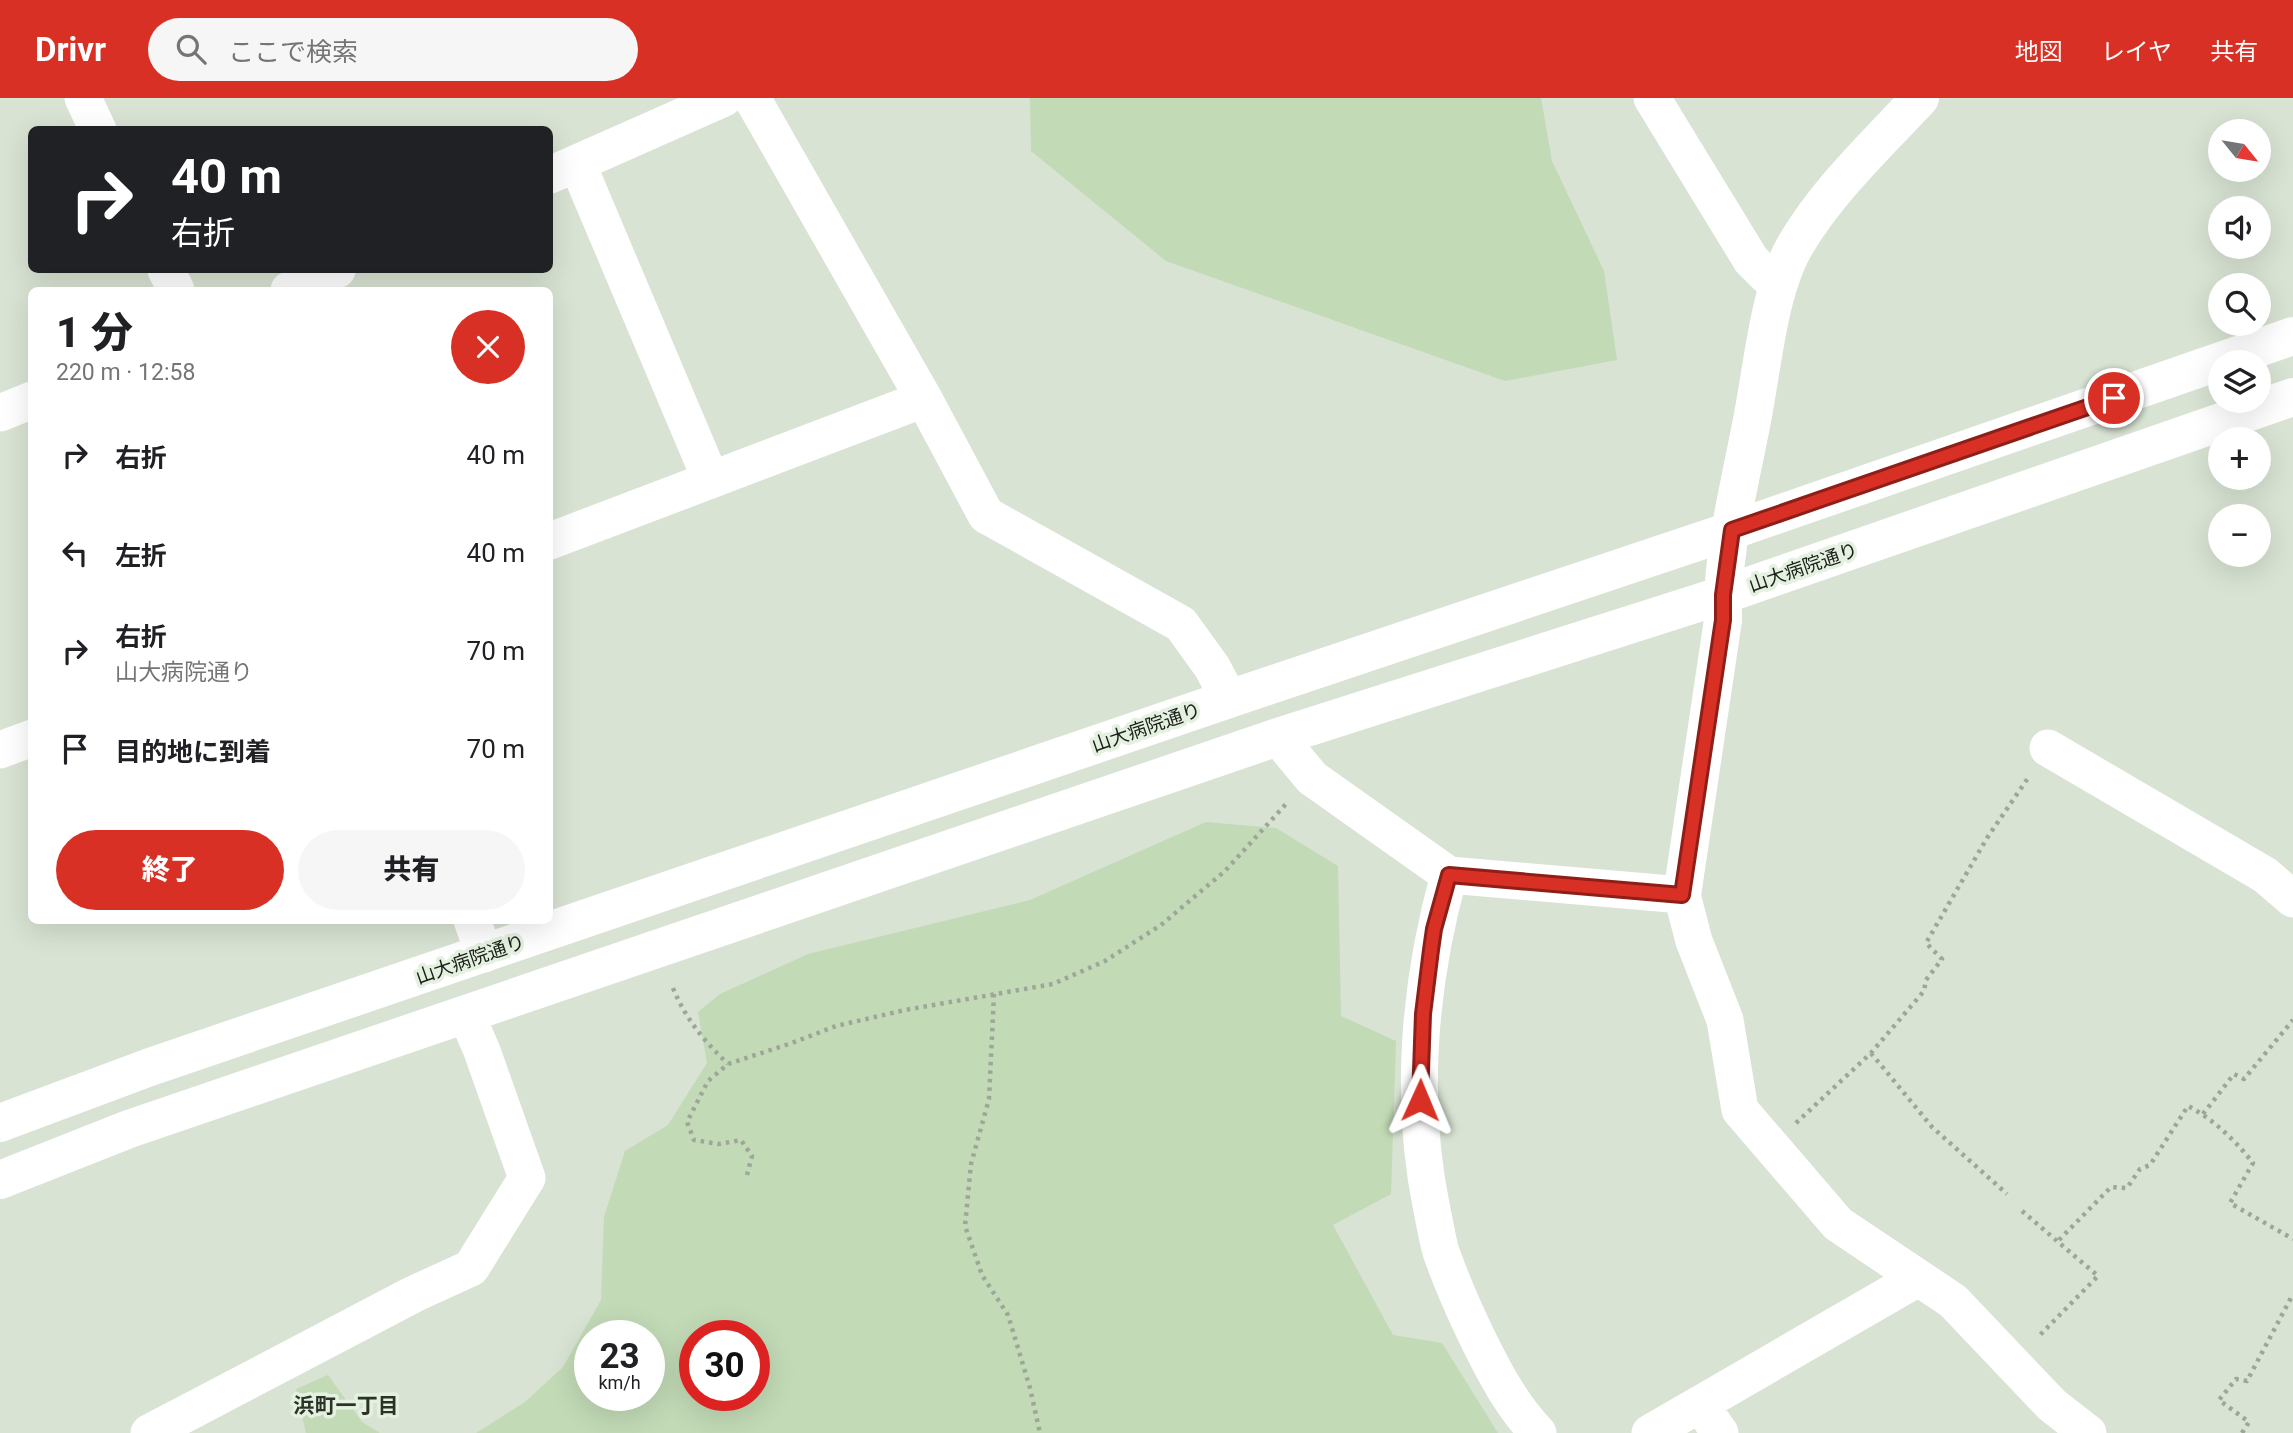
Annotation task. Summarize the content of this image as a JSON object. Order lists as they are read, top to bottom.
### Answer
{
  "streets": {
    "street": ["山大病院通り"]
  },
  "districts": ["浜町一丁目"],
  "north": "bottom right",
  "page": {
    "header": "Drivr",
    "search": "ここで検索",
    "nav": ["地図", "レイヤ", "共有"],
    "map_buttons": ["+", "−"],
    "turn": ["40 m", "右折"],
    "heading": ["1 分", "220 m · 12:58"],
    "list": [
      {
        "name": "右折",
        "value": "40 m"
      },
      {
        "name": "左折",
        "value": "40 m"
      },
      {
        "name": "右折",
        "note": "山大病院通り",
        "value": "70 m"
      },
      {
        "name": "目的地に到着",
        "value": "70 m"
      }
    ],
    "buttons": ["終了", "共有"],
    "speed": "23 km/h",
    "limit": "30"
  }
}
